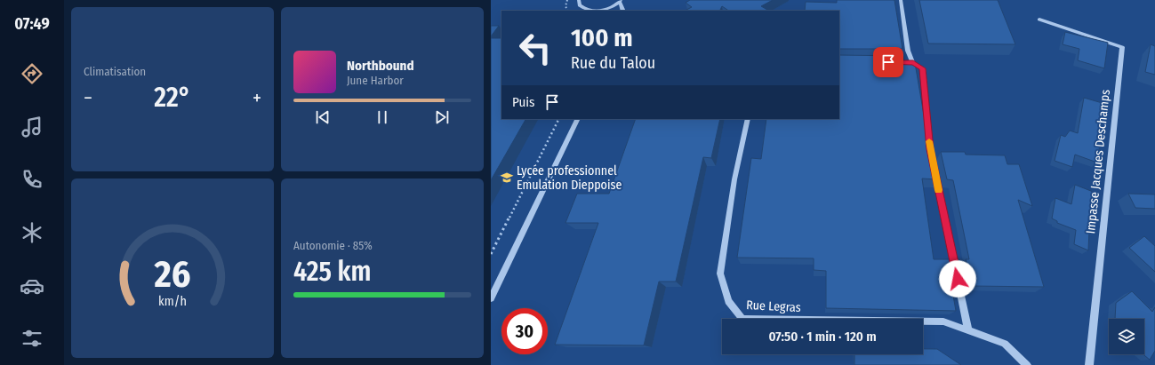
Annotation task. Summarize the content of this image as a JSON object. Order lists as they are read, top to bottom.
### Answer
{
  "streets": {
    "street": ["Impasse Jacques Deschamps", "Rue Legras"]
  },
  "places": {
    "school or university": ["Lycée professionnel Emulation Dieppoise"]
  },
  "page": {
    "tabs": "07:49",
    "tile": [
      "Climatisation",
      ["Autonomie · 85%", "425 km"]
    ],
    "turn": ["100 m", "Rue du Talou"],
    "song": ["Northbound", "June Harbor"],
    "heat": ["−", "22°", "+"],
    "then": "Puis",
    "limit": "30",
    "trip": "07:50 · 1 min · 120 m",
    "gauge": ["26", "km/h"]
  }
}
